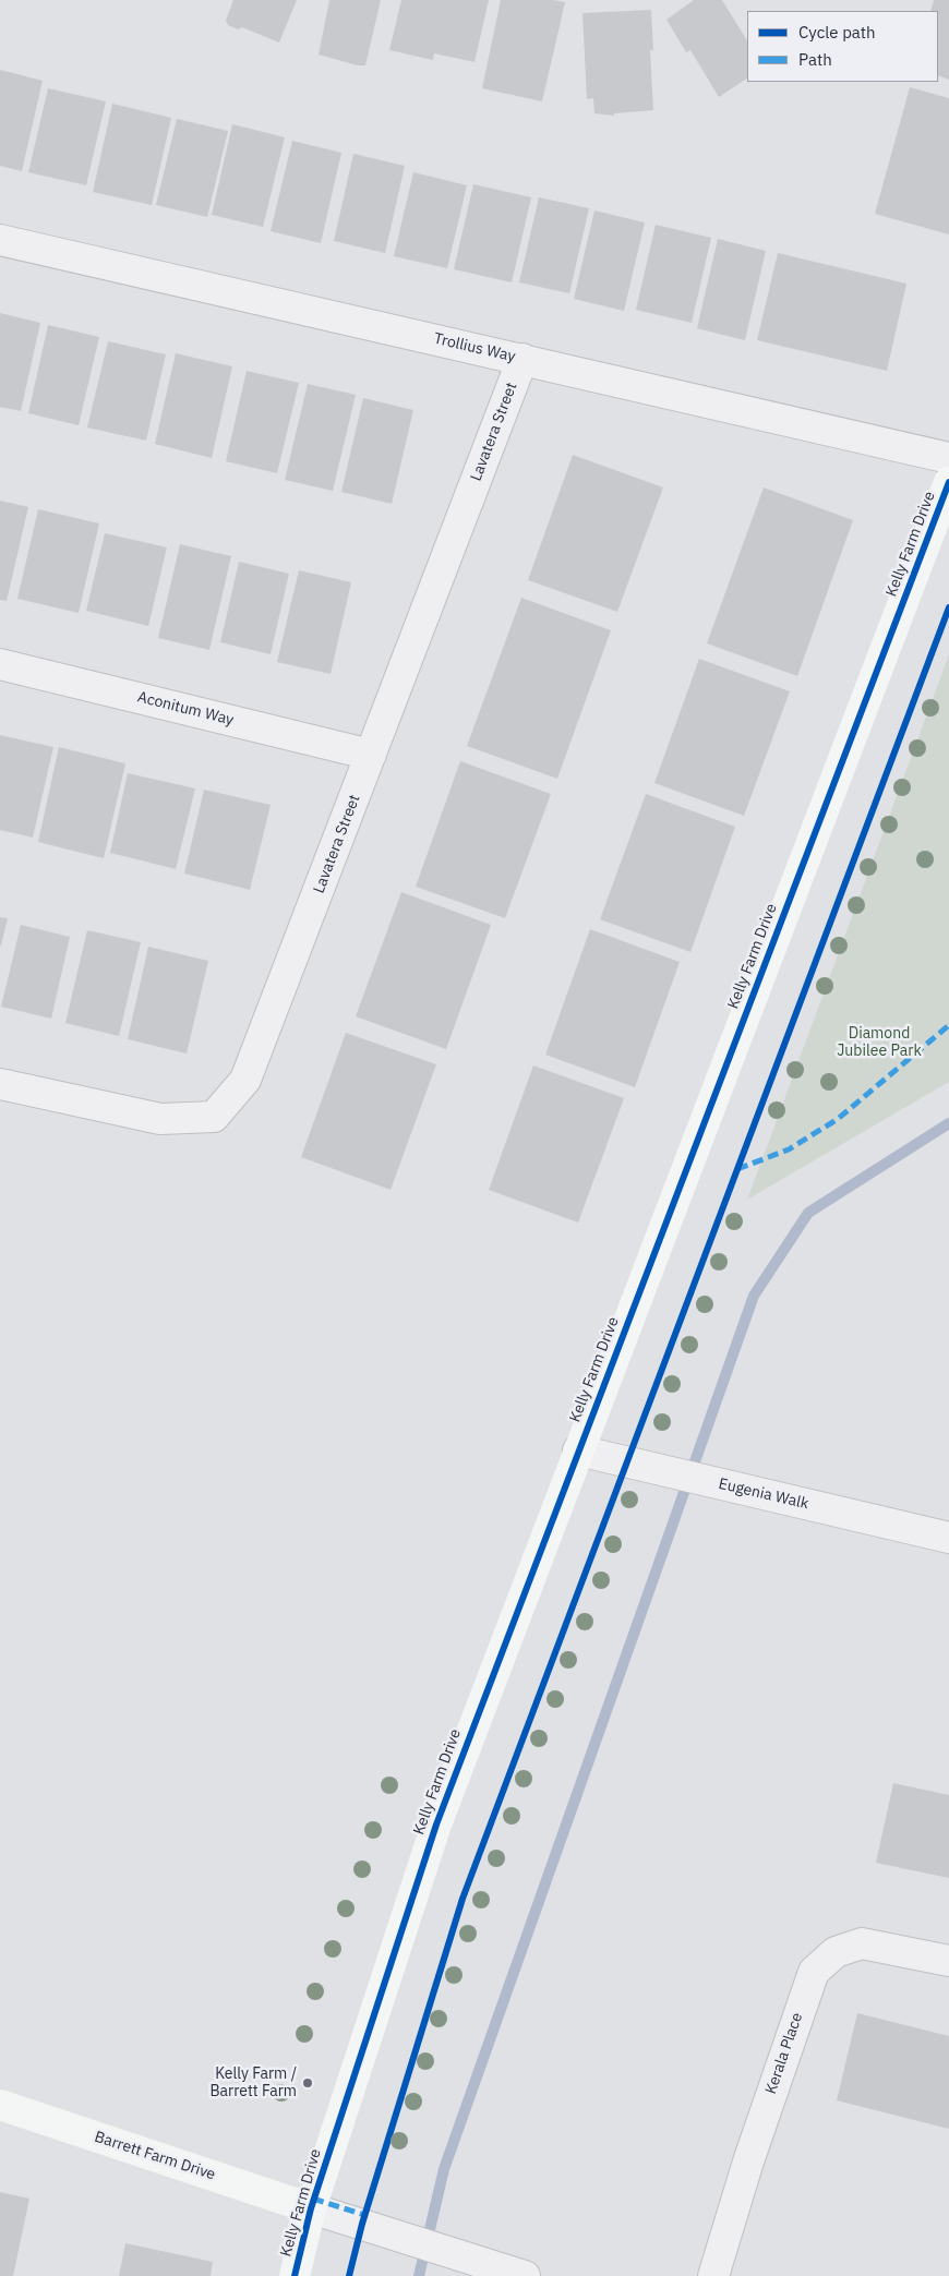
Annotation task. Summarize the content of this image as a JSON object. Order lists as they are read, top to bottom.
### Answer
{
  "streets": {
    "street": [
      "Trollius Way",
      "Lavatera Street",
      "Kelly Farm Drive",
      "Aconitum Way",
      "Eugenia Walk",
      "Kerala Place",
      "Barrett Farm Drive"
    ]
  },
  "crossings": [
    ["Trollius Way", "Lavatera Street"],
    ["Lavatera Street", "Aconitum Way"],
    ["Kelly Farm Drive", "Eugenia Walk"],
    ["Kelly Farm Drive", "Barrett Farm Drive"]
  ],
  "parks": ["Diamond Jubilee Park"],
  "places": ["Kelly Farm / Barrett Farm"],
  "legend": ["Cycle path", "Path"]
}
